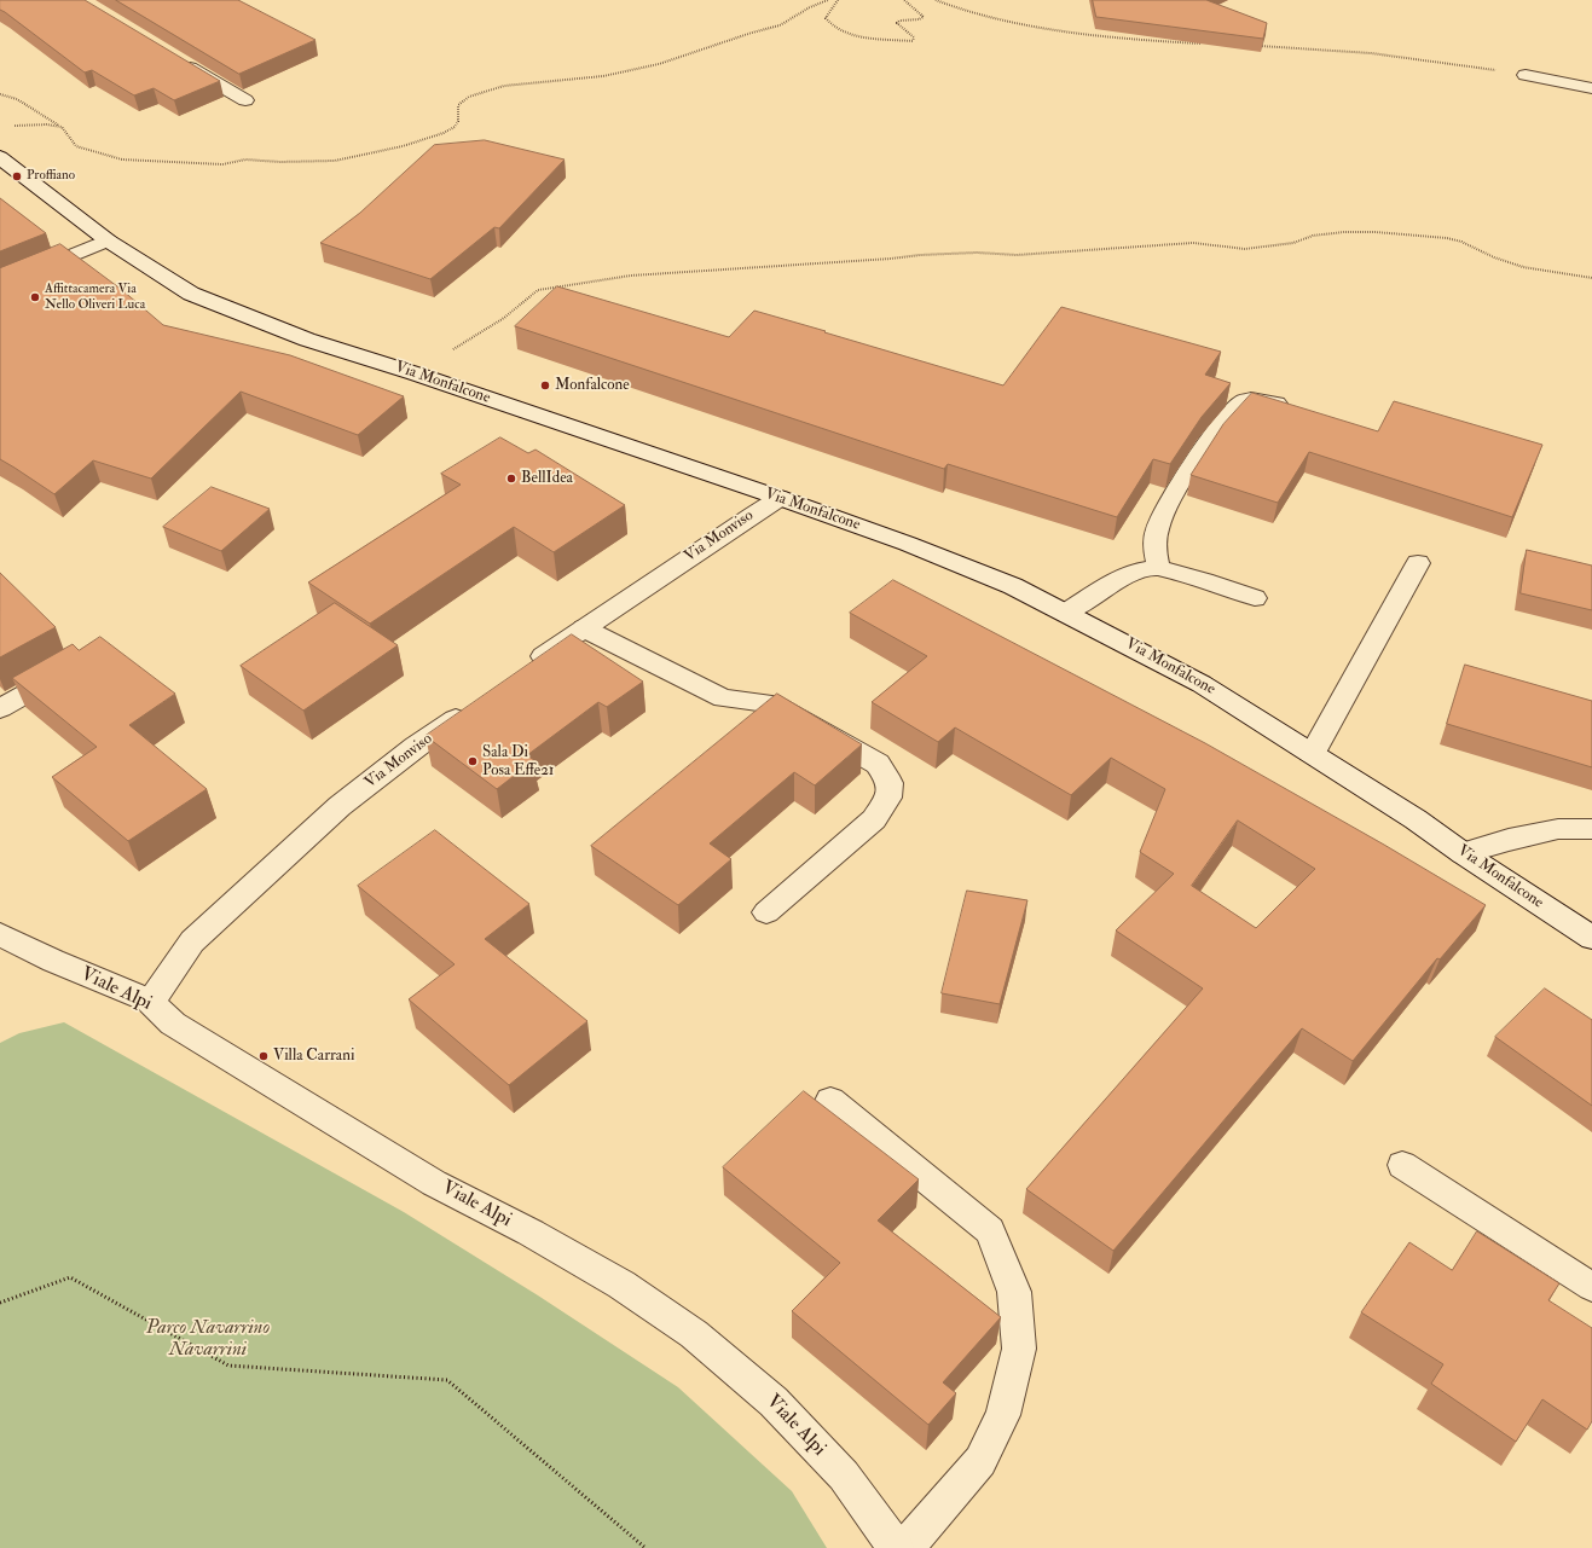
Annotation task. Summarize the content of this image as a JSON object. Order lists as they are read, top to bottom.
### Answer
{
  "streets": {
    "street": ["Via Monfalcone", "Via Monviso", "Viale Alpi"]
  },
  "crossings": [
    ["Via Monfalcone", "Via Monviso"],
    ["Via Monviso", "Viale Alpi"]
  ],
  "parks": ["Parco Navarrino Navarrini"],
  "places": [
    "Proffiano",
    "Affittacamera Via Nello Oliveri Luca",
    "Monfalcone",
    "BellIdea",
    "Sala Di Posa Effe21",
    "Villa Carrani"
  ]
}
